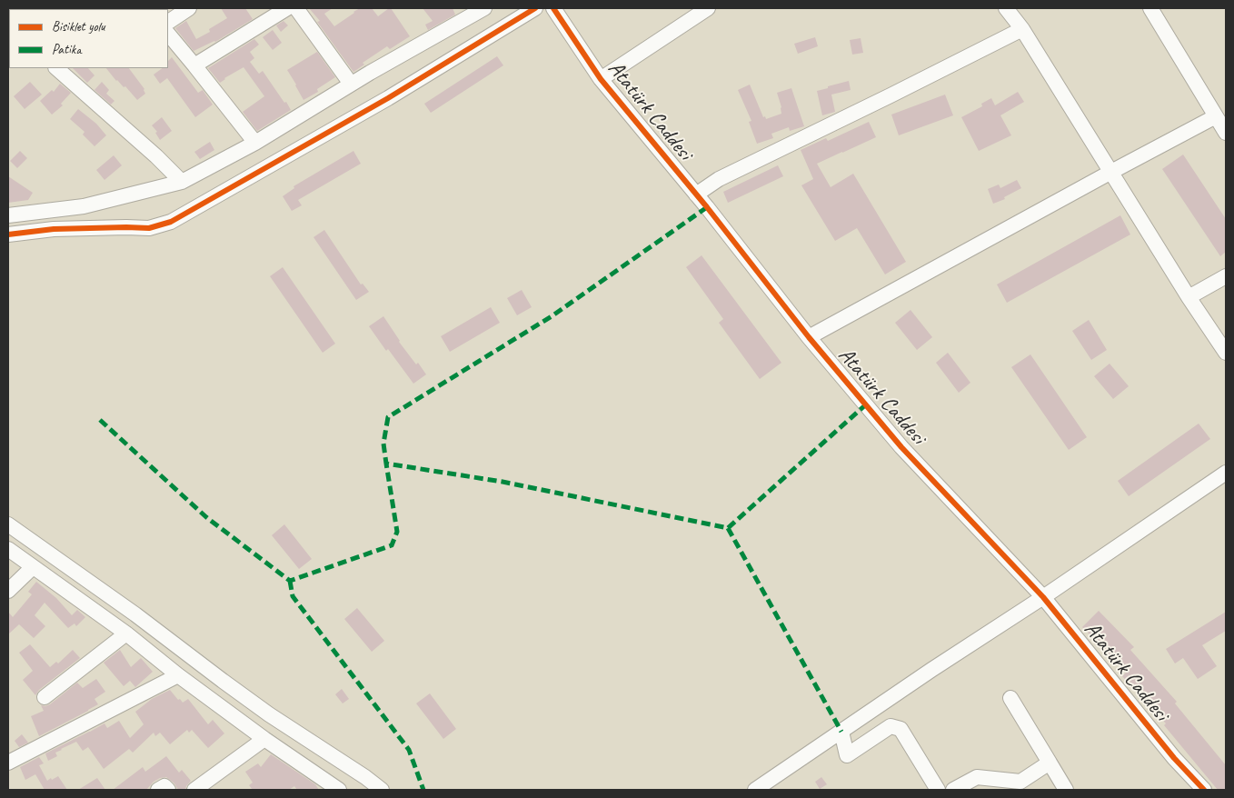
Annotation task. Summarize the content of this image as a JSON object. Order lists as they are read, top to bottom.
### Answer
{
  "streets": {
    "street": ["Atatürk Caddesi"]
  },
  "legend": ["Bisiklet yolu", "Patika"]
}
